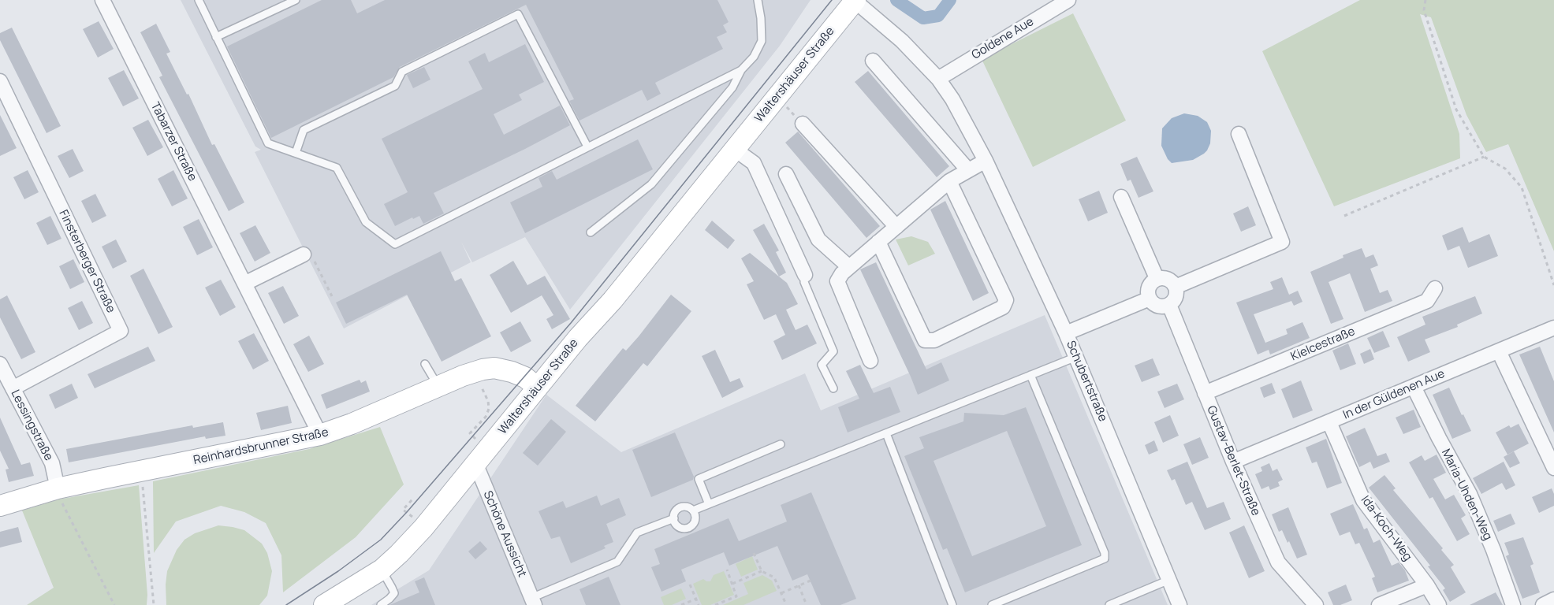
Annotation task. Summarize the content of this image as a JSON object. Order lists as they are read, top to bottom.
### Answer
{
  "streets": {
    "main road": ["Waltershäuser Straße", "Reinhardsbrunner Straße"],
    "street": [
      "Goldene Aue",
      "Tabarzer Straße",
      "Finsterberger Straße",
      "Kielcestraße",
      "Schubertstraße",
      "In der Güldenen Aue",
      "Lessingstraße",
      "Gustav-Berlet-Straße",
      "Maria-Uhden-Weg",
      "Ida-Koch-Weg",
      "Schöne Aussicht"
    ]
  },
  "crossings": [
    ["Goldene Aue", "Schubertstraße"],
    ["Waltershäuser Straße", "Schubertstraße"],
    ["Waltershäuser Straße", "Reinhardsbrunner Straße"],
    ["Waltershäuser Straße", "Schöne Aussicht"],
    ["Tabarzer Straße", "Reinhardsbrunner Straße"],
    ["Finsterberger Straße", "Lessingstraße"],
    ["Kielcestraße", "Gustav-Berlet-Straße"],
    ["In der Güldenen Aue", "Gustav-Berlet-Straße"],
    ["In der Güldenen Aue", "Maria-Uhden-Weg"],
    ["In der Güldenen Aue", "Ida-Koch-Weg"],
    ["Lessingstraße", "Reinhardsbrunner Straße"]
  ]
}
